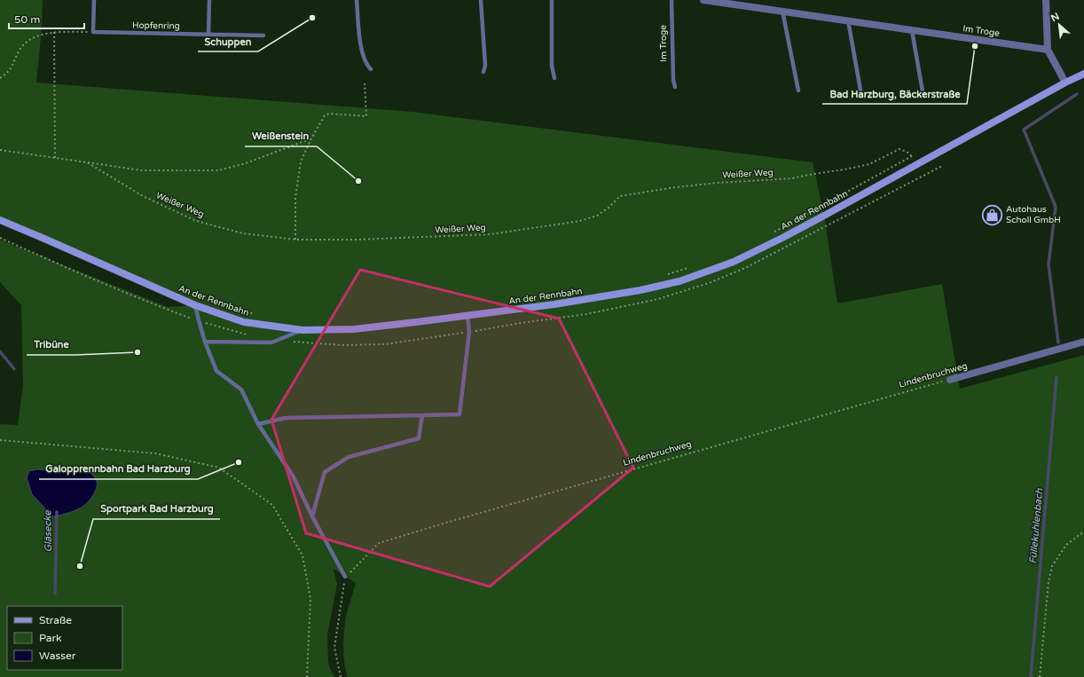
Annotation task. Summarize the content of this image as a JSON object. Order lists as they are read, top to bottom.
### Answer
{
  "streets": {
    "main road": ["An der Rennbahn"],
    "street": ["Im Troge", "Lindenbruchweg"],
    "lane": ["Hopfenring"],
    "path": ["Weißer Weg"]
  },
  "crossings": [
    ["Weißer Weg", "An der Rennbahn"]
  ],
  "water": ["Füllekuhlenbach", "Gläsecke"],
  "places": {
    "other": [
      "Schuppen",
      "Bad Harzburg, Bäckerstraße",
      "Weißenstein",
      "Tribüne",
      "Galopprennbahn Bad Harzburg",
      "Sportpark Bad Harzburg"
    ],
    "shop": ["Autohaus Scholl GmbH"]
  },
  "legend": ["Straße", "Park", "Wasser"],
  "scale_bar": "50 m",
  "north": "top left"
}
